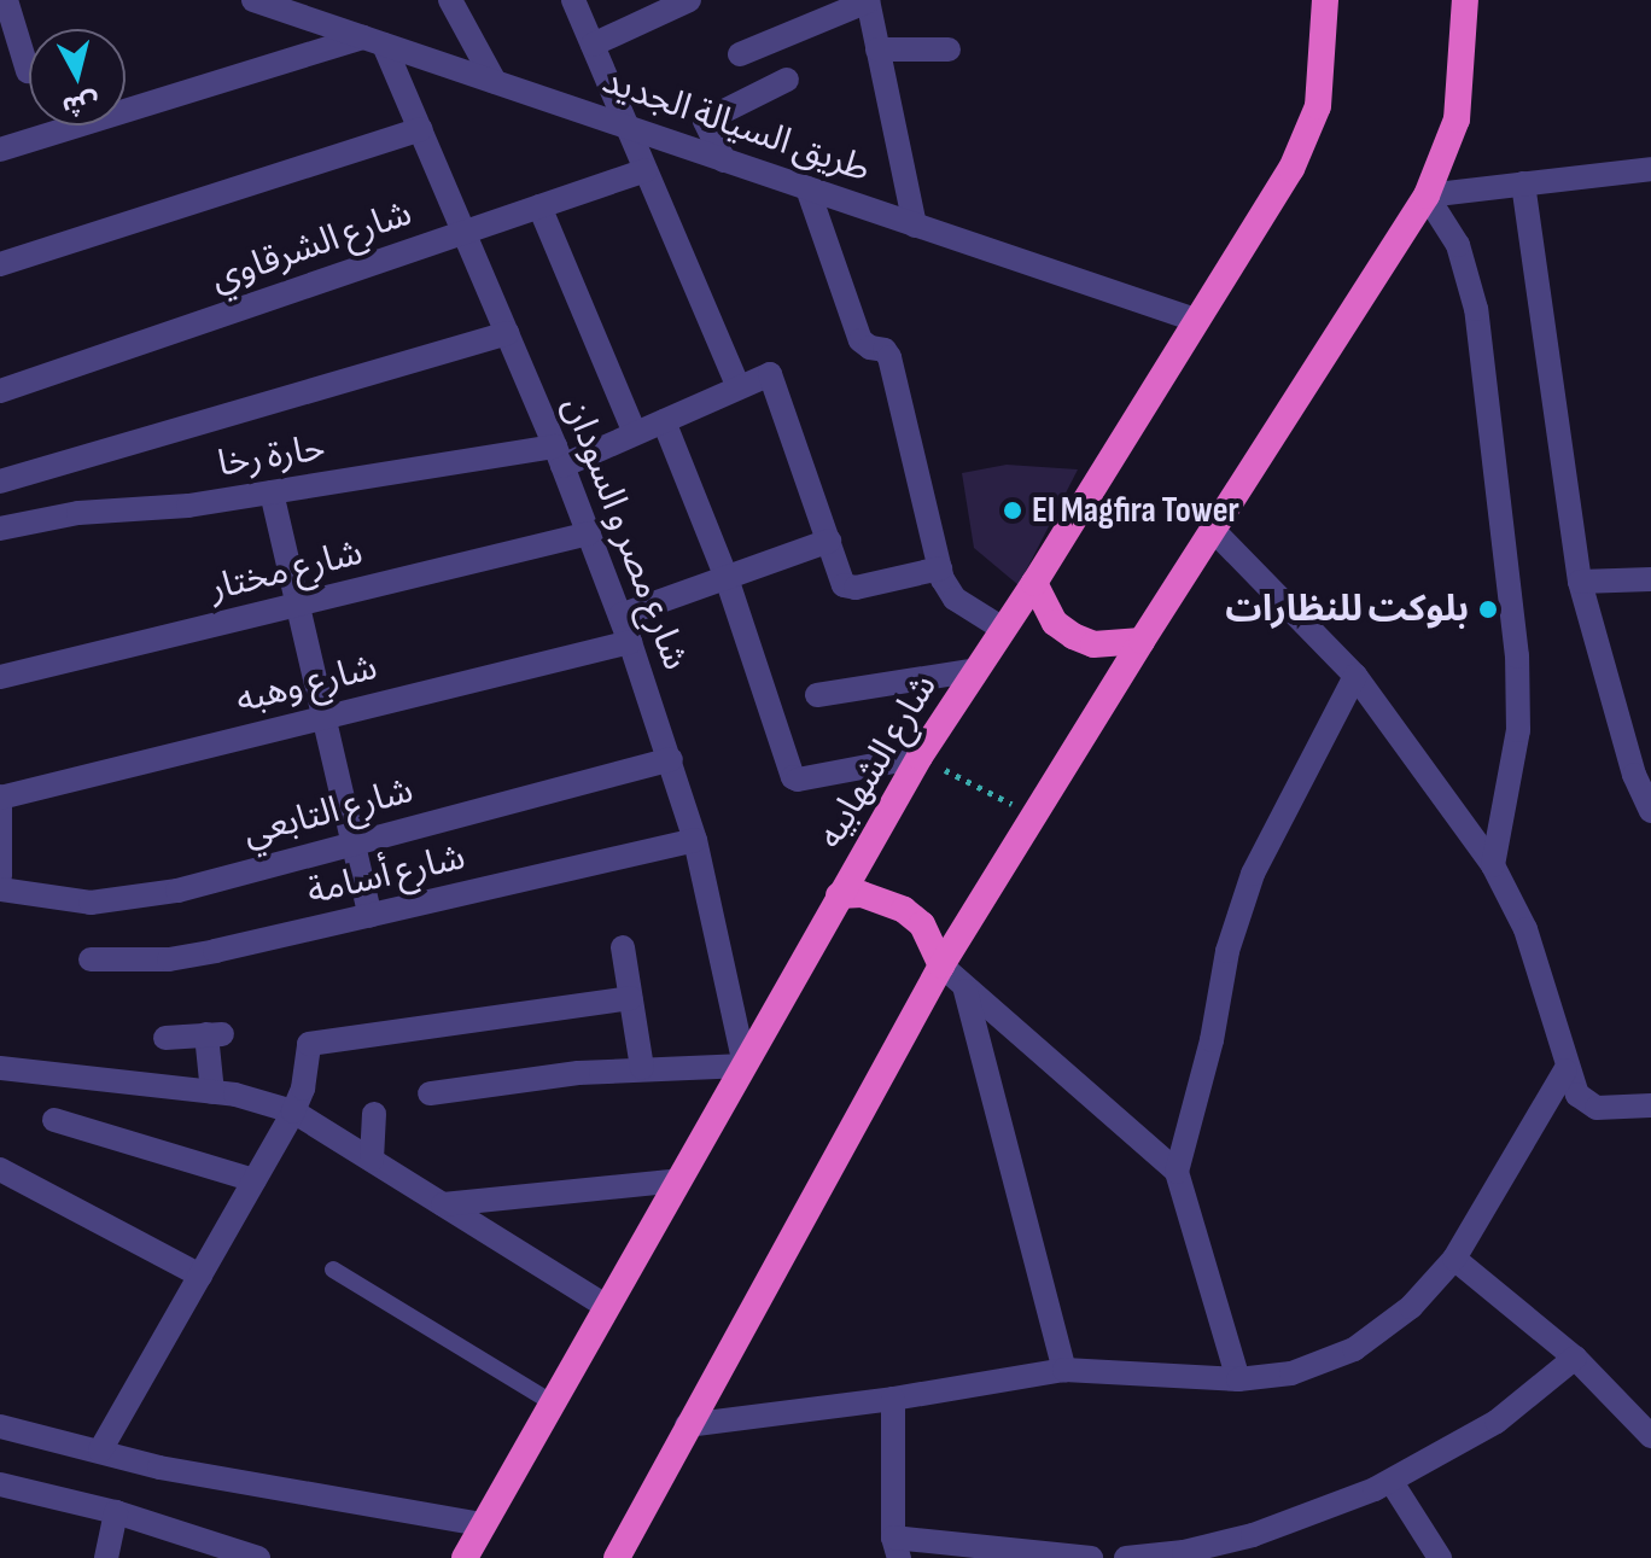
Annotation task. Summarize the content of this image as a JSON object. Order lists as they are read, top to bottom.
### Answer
{
  "streets": {
    "highway": ["شارع الشهابيه"],
    "street": [
      "طريق السيالة الجديد",
      "شارع الشرقاوي",
      "حارة رخا",
      "شارع مصر و السودان",
      "شارع مختار",
      "شارع وهبه",
      "شارع التابعي",
      "شارع أسامة"
    ]
  },
  "crossings": [
    ["طريق السيالة الجديد", "شارع مصر و السودان"],
    ["طريق السيالة الجديد", "شارع الشهابيه"],
    ["شارع الشرقاوي", "شارع مصر و السودان"],
    ["حارة رخا", "شارع مصر و السودان"],
    ["شارع مصر و السودان", "شارع مختار"],
    ["شارع مصر و السودان", "شارع وهبه"],
    ["شارع مصر و السودان", "شارع الشهابيه"],
    ["شارع مصر و السودان", "شارع التابعي"],
    ["شارع مصر و السودان", "شارع أسامة"]
  ],
  "places": ["El Magfira Tower", "بلوكت للنظارات"],
  "north": "bottom"
}
